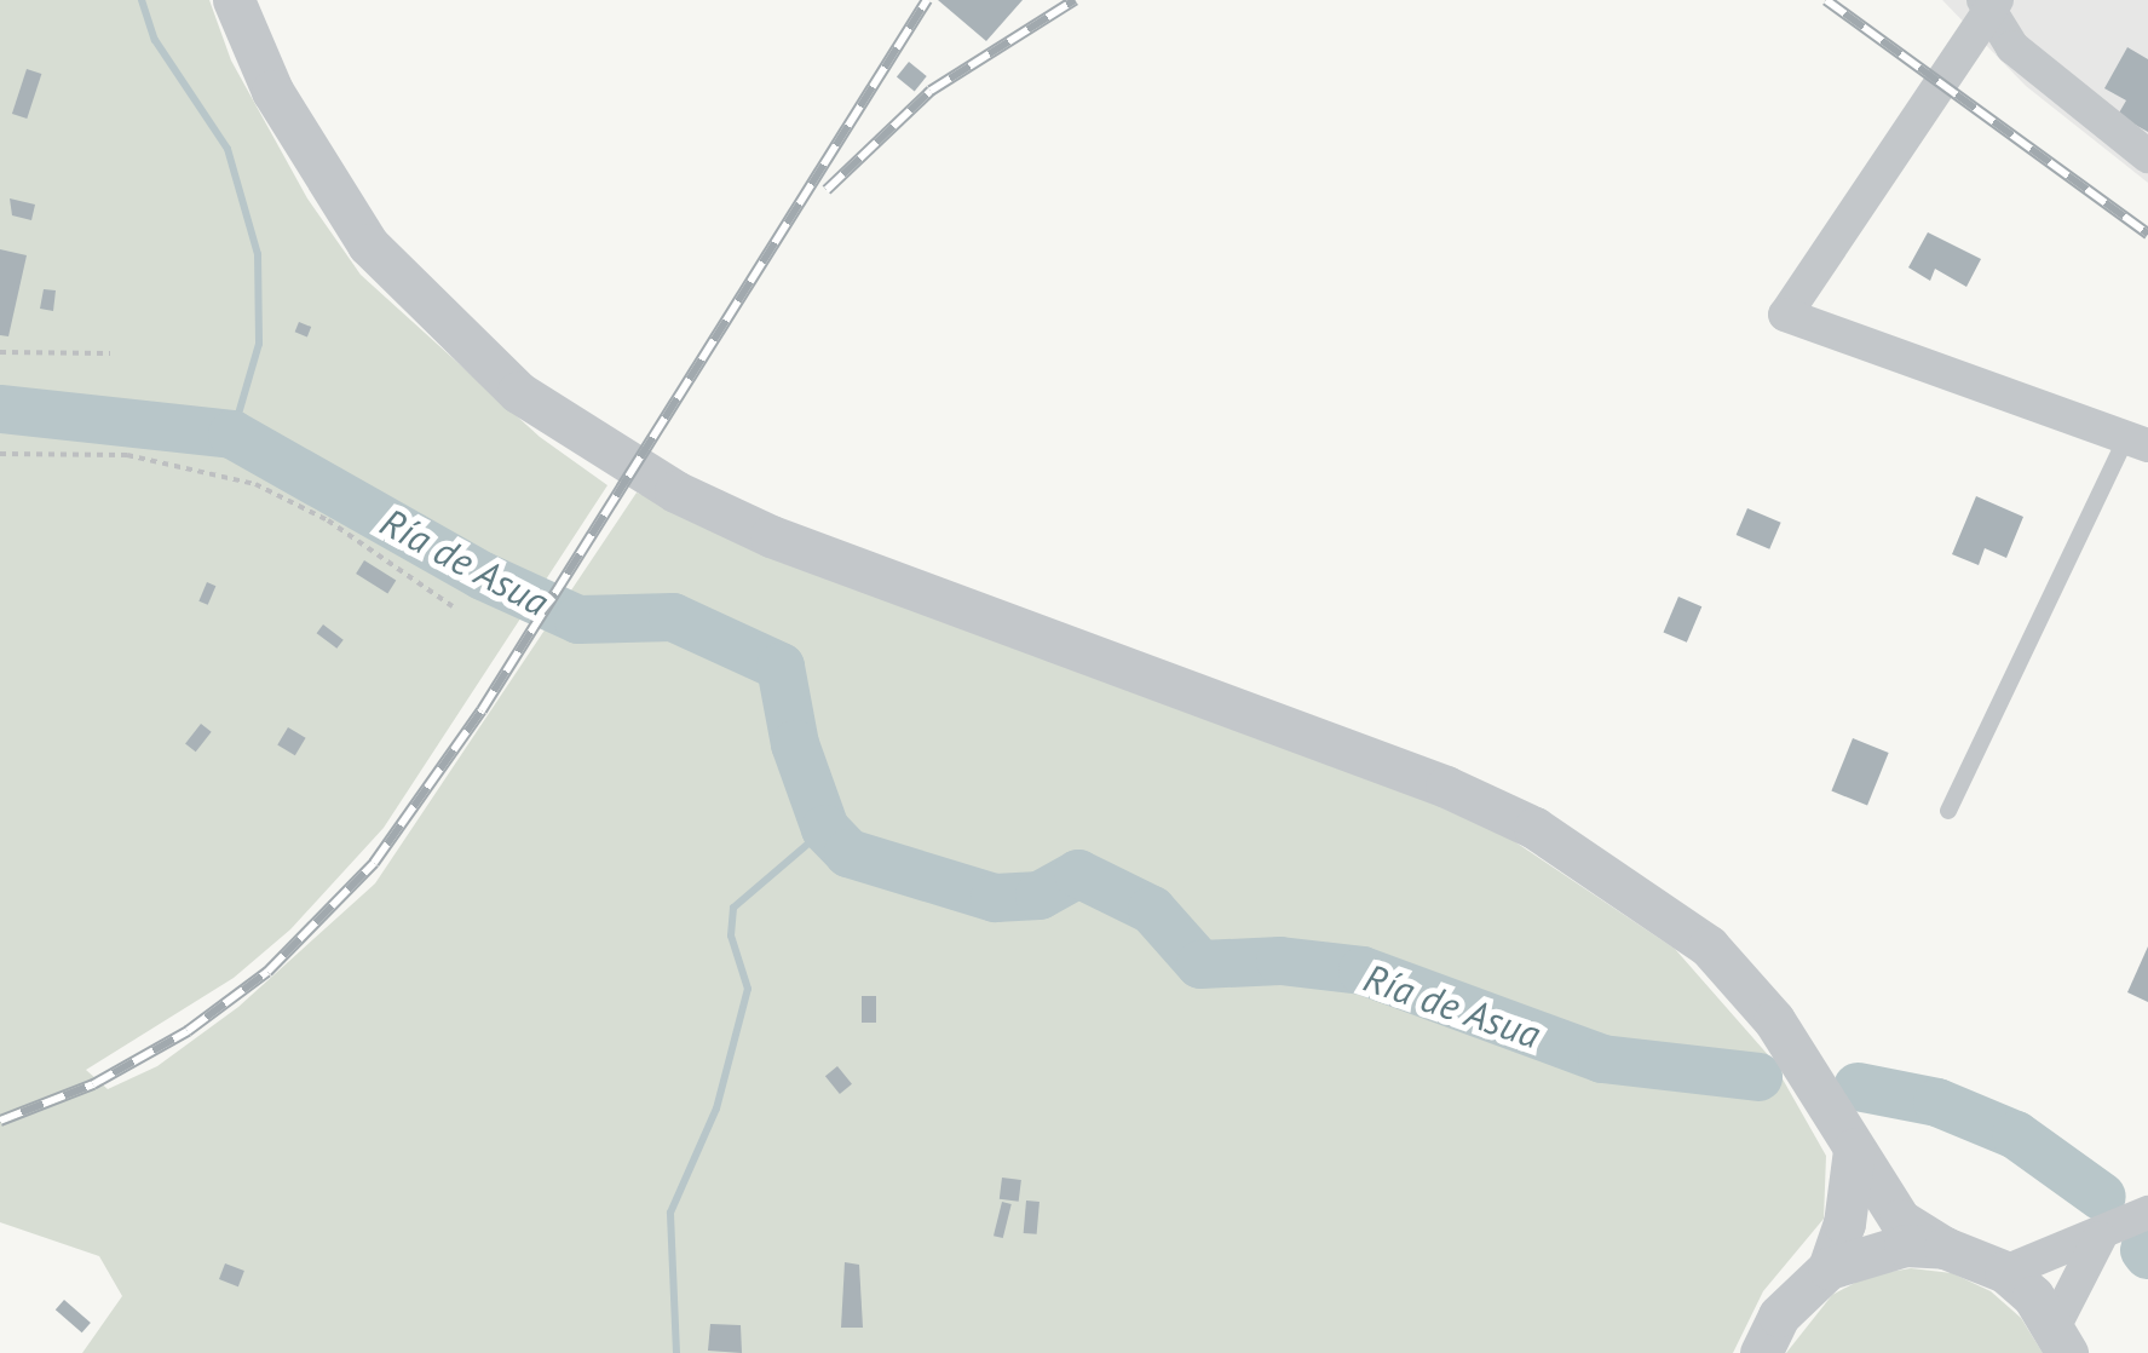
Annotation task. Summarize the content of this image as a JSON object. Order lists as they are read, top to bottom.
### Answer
{
  "water": ["Ría de Asua"]
}
